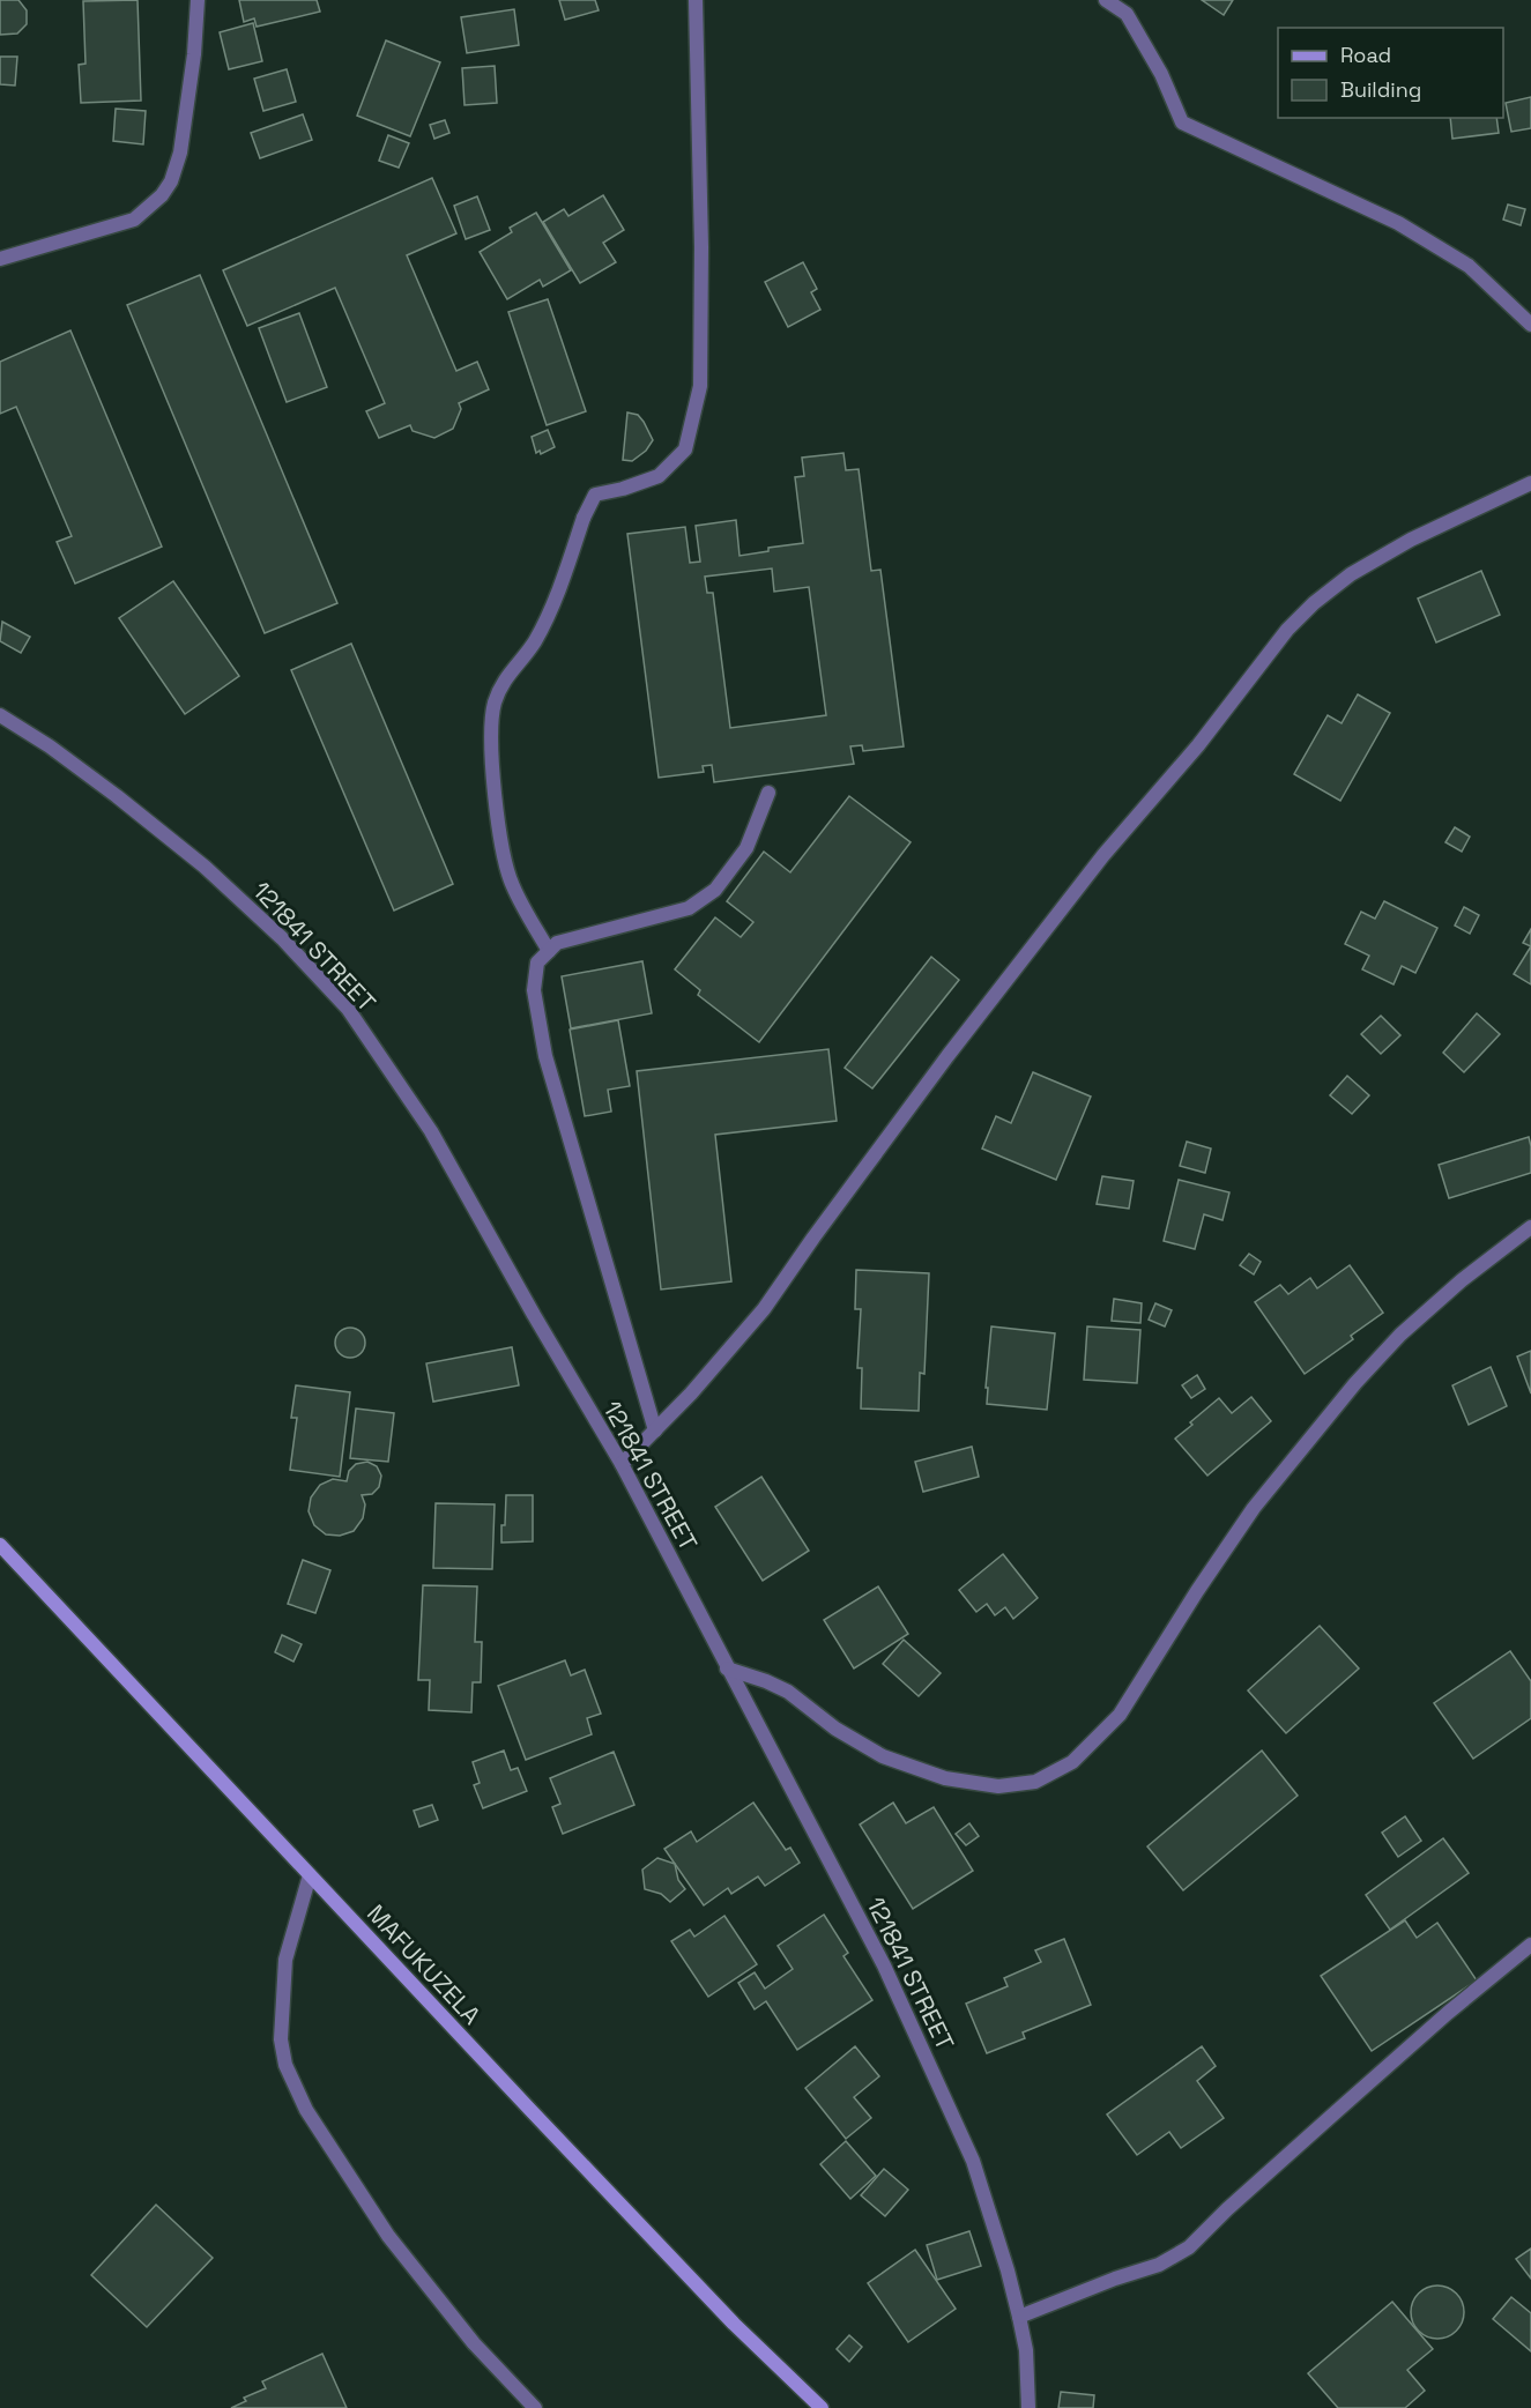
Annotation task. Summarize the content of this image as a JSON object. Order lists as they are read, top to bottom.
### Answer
{
  "streets": {
    "main road": ["MAFUKUZELA"],
    "street": ["121841 STREET"]
  },
  "legend": ["Road", "Building"]
}
